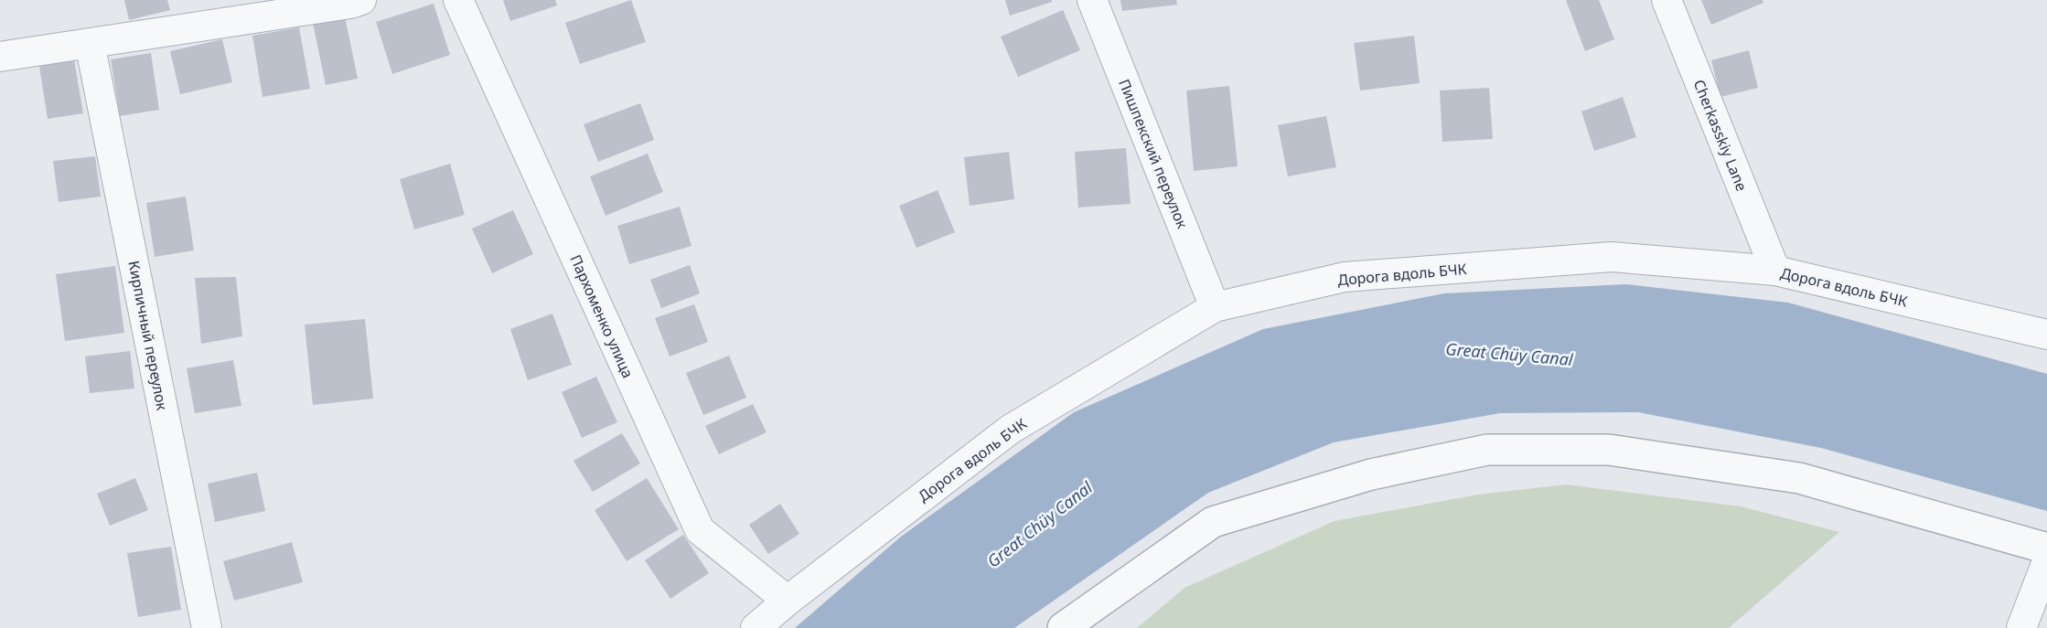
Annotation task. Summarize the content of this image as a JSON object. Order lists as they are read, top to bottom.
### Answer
{
  "streets": {
    "street": [
      "Cherkasskiy Lane",
      "Пишпекский переулок",
      "Дорога вдоль БЧК",
      "Пархоменко улица",
      "Кирпичный переулок"
    ]
  },
  "crossings": [
    ["Cherkasskiy Lane", "Дорога вдоль БЧК"],
    ["Пишпекский переулок", "Дорога вдоль БЧК"],
    ["Дорога вдоль БЧК", "Пархоменко улица"]
  ],
  "water": ["Great Chüy Canal"]
}
